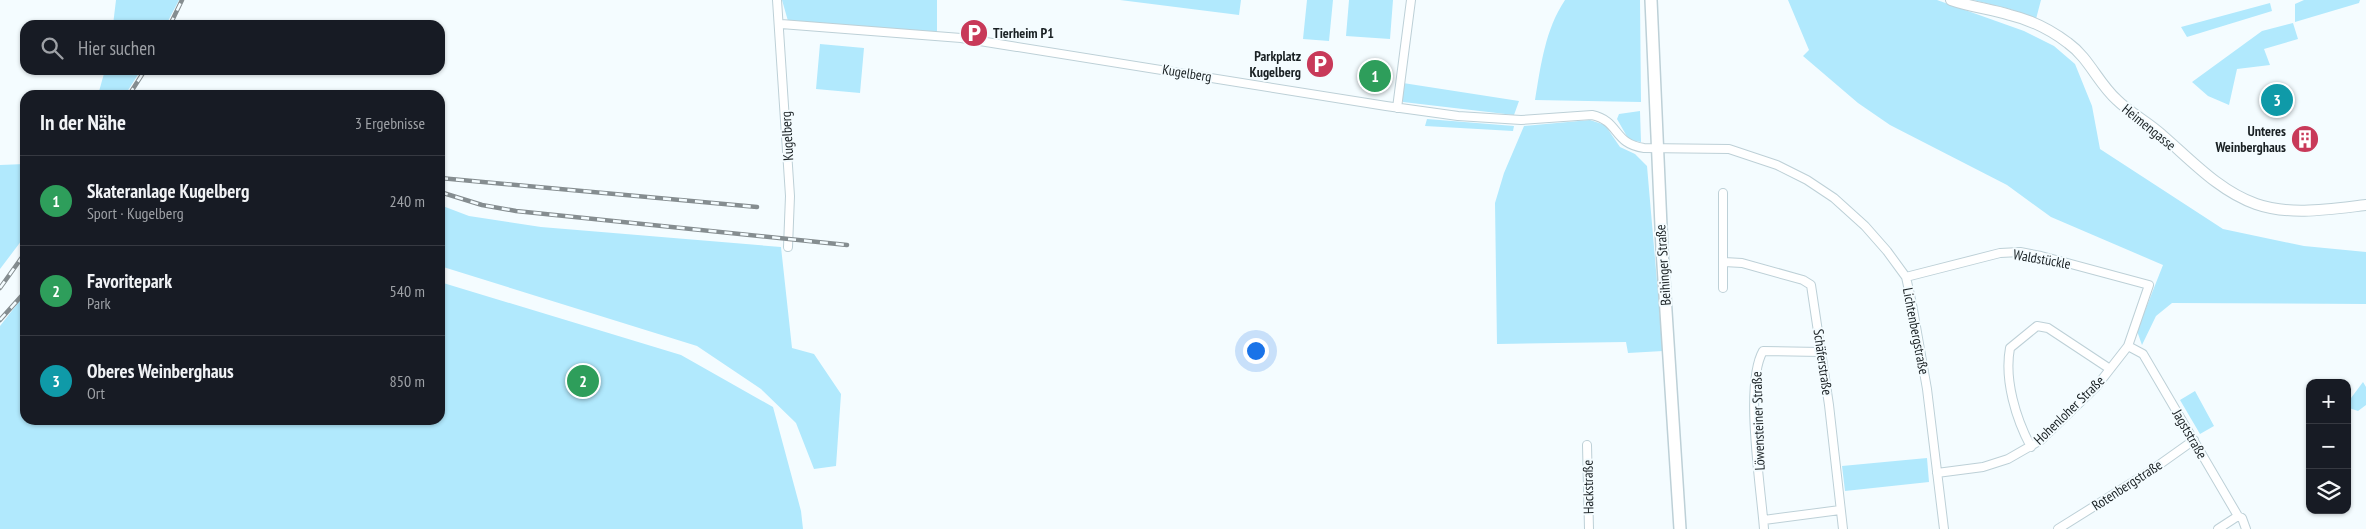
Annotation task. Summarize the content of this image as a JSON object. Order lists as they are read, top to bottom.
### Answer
{
  "streets": {
    "main road": ["Beihinger Straße"],
    "street": [
      "Kugelberg",
      "Heimengasse",
      "Waldstückle",
      "Lichtenbergstraße",
      "Schäferstraße",
      "Hohenloher Straße",
      "Löwensteiner Straße",
      "Jagststraße",
      "Rotenbergstraße",
      "Hackstraße"
    ]
  },
  "crossings": [
    ["Kugelberg", "Lichtenbergstraße"],
    ["Waldstückle", "Lichtenbergstraße"],
    ["Waldstückle", "Hohenloher Straße"],
    ["Beihinger Straße", "Lichtenbergstraße"],
    ["Lichtenbergstraße", "Hohenloher Straße"],
    ["Schäferstraße", "Löwensteiner Straße"],
    ["Hohenloher Straße", "Jagststraße"],
    ["Jagststraße", "Rotenbergstraße"]
  ],
  "places": {
    "parking": ["Tierheim P1", "Parkplatz Kugelberg"],
    "building": ["Unteres Weinberghaus"]
  },
  "page": {
    "search": "Hier suchen",
    "pins": ["1", "3", "2"],
    "heading": ["In der Nähe", "3 Ergebnisse"],
    "list": [
      {
        "mark": "1",
        "name": "Skateranlage Kugelberg",
        "note": "Sport · Kugelberg",
        "value": "240 m"
      },
      {
        "mark": "2",
        "name": "Favoritepark",
        "note": "Park",
        "value": "540 m"
      },
      {
        "mark": "3",
        "name": "Oberes Weinberghaus",
        "note": "Ort",
        "value": "850 m"
      }
    ],
    "map_buttons": ["+", "−"]
  }
}
